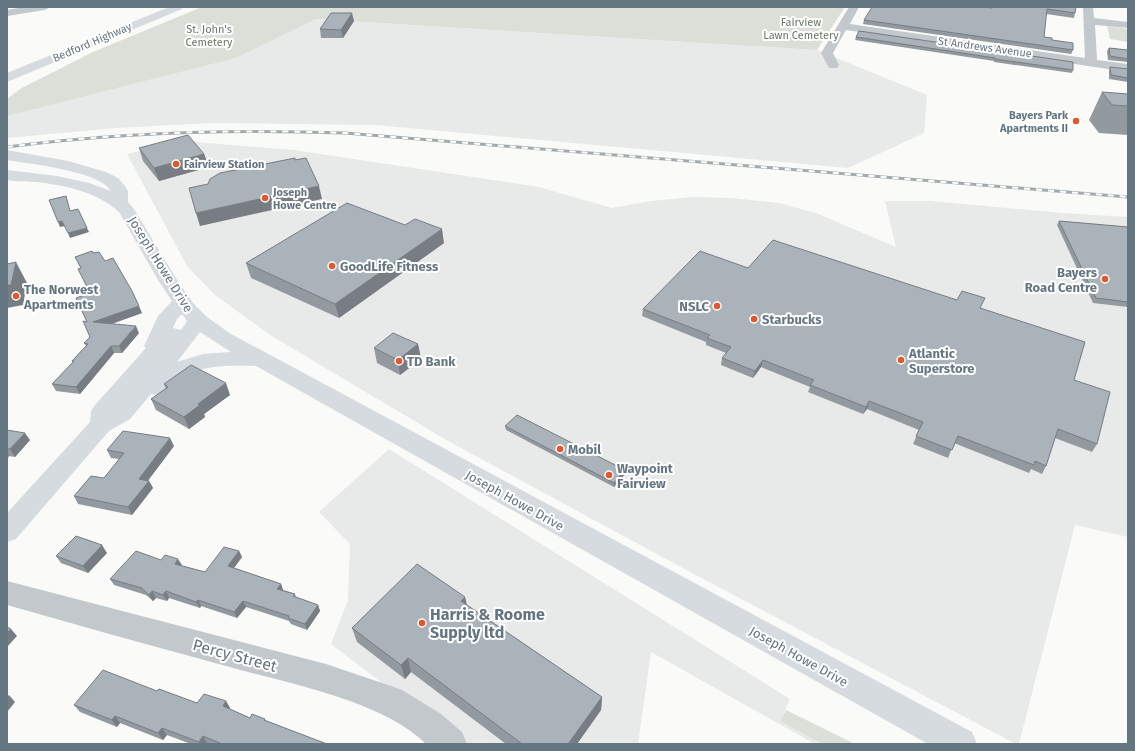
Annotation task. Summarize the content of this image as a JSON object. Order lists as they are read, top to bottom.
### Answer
{
  "streets": {
    "main road": ["Bedford Highway", "Joseph Howe Drive"],
    "street": ["St Andrews Avenue", "Percy Street"]
  },
  "parks": ["Fairview Lawn Cemetery", "St. John's Cemetery"],
  "places": [
    "Bayers Park Apartments II",
    "Fairview Station",
    "Joseph Howe Centre",
    "GoodLife Fitness",
    "Bayers Road Centre",
    "The Norwest Apartments",
    "NSLC",
    "Starbucks",
    "Atlantic Superstore",
    "TD Bank",
    "Mobil",
    "Waypoint Fairview",
    "Harris & Roome Supply ltd"
  ]
}
